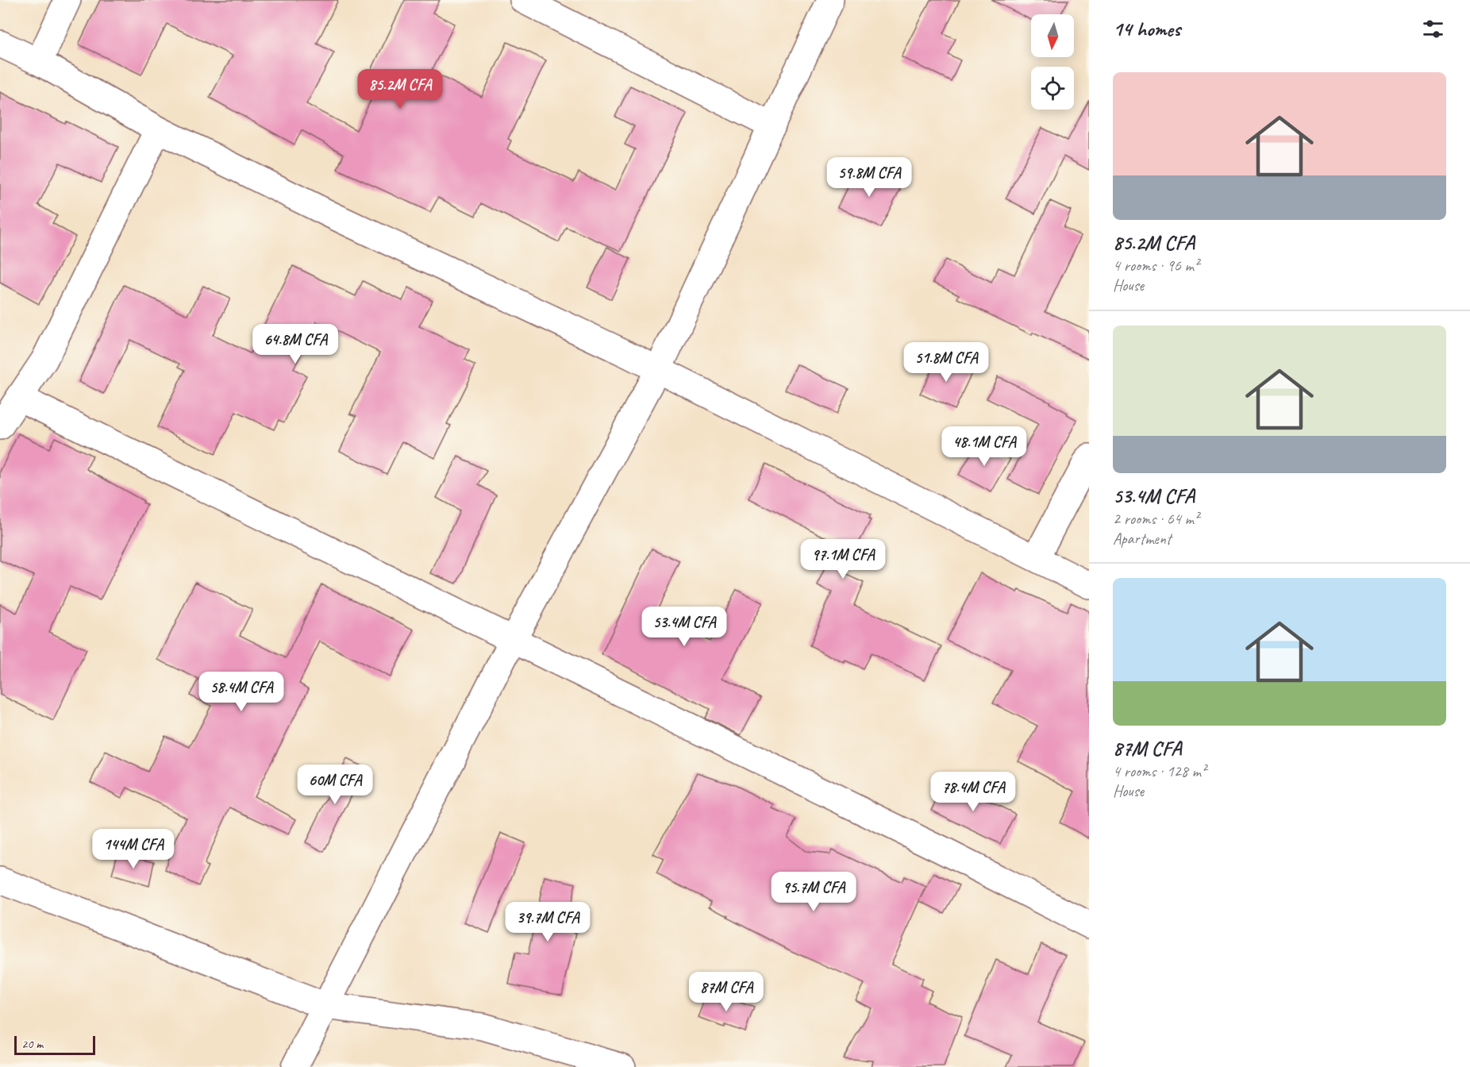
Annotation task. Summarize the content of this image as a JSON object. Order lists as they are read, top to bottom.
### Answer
{
  "scale_bar": "20 m",
  "north": "bottom",
  "page": {
    "heading": "14 homes",
    "list": [
      {
        "name": "85.2M CFA",
        "note": "4 rooms · 96 m² · House"
      },
      {
        "name": "53.4M CFA",
        "note": "2 rooms · 64 m² · Apartment"
      },
      {
        "name": "87M CFA",
        "note": "4 rooms · 128 m² · House"
      }
    ],
    "price": [
      "85.2M CFA",
      "59.8M CFA",
      "64.8M CFA",
      "51.8M CFA",
      "48.1M CFA",
      "97.1M CFA",
      "53.4M CFA",
      "58.4M CFA",
      "60M CFA",
      "78.4M CFA",
      "144M CFA",
      "95.7M CFA",
      "39.7M CFA",
      "87M CFA"
    ],
    "scale": "20 m"
  }
}
